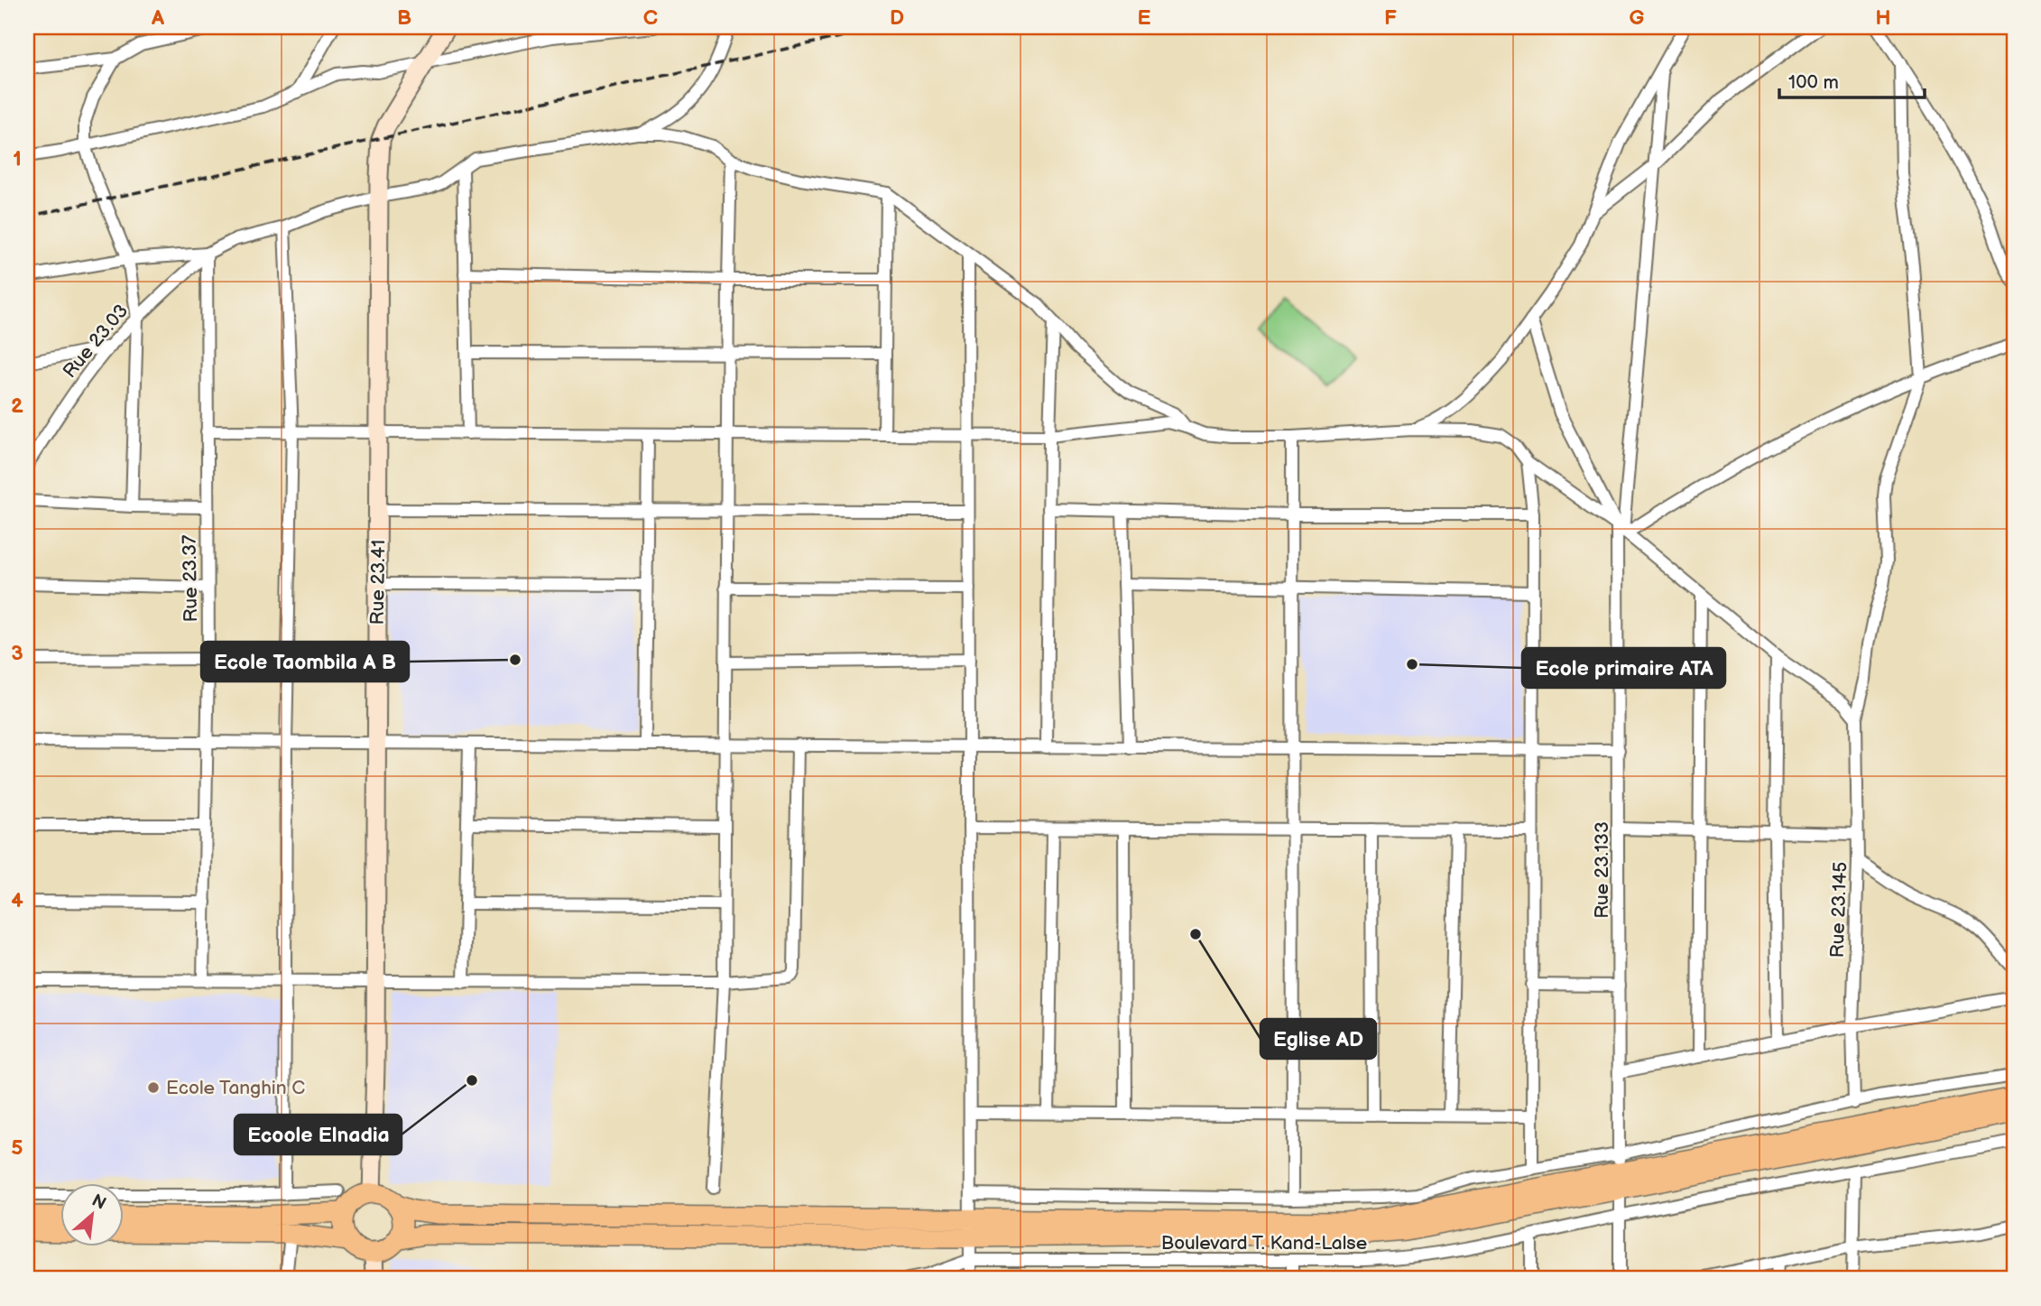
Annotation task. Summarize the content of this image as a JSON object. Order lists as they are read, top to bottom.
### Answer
{
  "streets": {
    "street": [
      "Rue 23.03",
      "Rue 23.37",
      "Rue 23.41",
      "Rue 23.133",
      "Rue 23.145",
      "Boulevard T. Kand-Lalse"
    ]
  },
  "crossings": [
    ["Rue 23.03", "Rue 23.37"],
    ["Rue 23.133", "Boulevard T. Kand-Lalse"]
  ],
  "places": [
    "Ecole Taombila A B",
    "Ecole primaire ATA",
    "Eglise AD",
    "Ecoole Elnadia",
    "Ecole Tanghin C"
  ],
  "scale_bar": "100 m",
  "north": "top right",
  "grid": {
    "columns": [
      "A",
      "B",
      "C",
      "D",
      "E",
      "F",
      "G",
      "H"
    ],
    "rows": [
      "1",
      "2",
      "3",
      "4",
      "5"
    ]
  }
}
